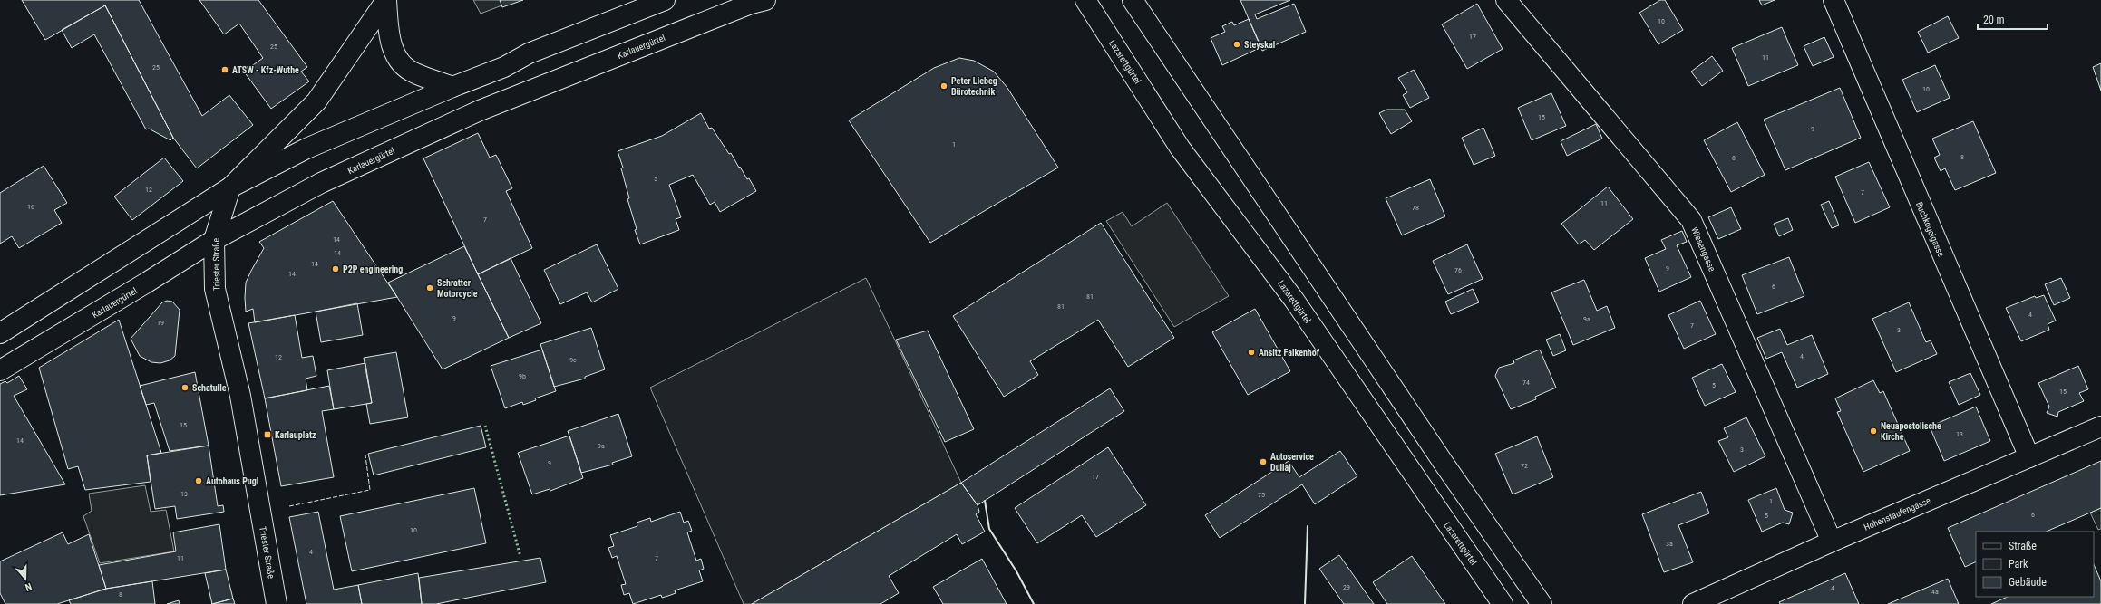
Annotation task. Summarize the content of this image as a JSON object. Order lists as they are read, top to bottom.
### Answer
{
  "streets": {
    "main road": [
      "Karlauergürtel",
      "Lazarettgürtel",
      "Buchkogelgasse",
      "Wiesengasse",
      "Triester Straße",
      "Hohenstaufengasse"
    ]
  },
  "crossings": [
    ["Karlauergürtel", "Triester Straße"],
    ["Buchkogelgasse", "Hohenstaufengasse"],
    ["Wiesengasse", "Hohenstaufengasse"]
  ],
  "places": {
    "other": [
      "Steyskal",
      "ATSW - Kfz-Wuthe",
      "Peter Liebeg Bürotechnik",
      "P2P engineering",
      "Schratter Motorcycle",
      "Ansitz Falkenhof",
      "Schatulle",
      "Neuapostolische Kirche",
      "Autoservice Dullaj",
      "Autohaus Pugl"
    ],
    "transit": ["Karlauplatz"]
  },
  "house_numbers": [
    "10",
    "17",
    "25",
    "11",
    "25",
    "10",
    "15",
    "9",
    "1",
    "8",
    "8",
    "5",
    "12",
    "7",
    "11",
    "16",
    "78",
    "7",
    "14",
    "14",
    "14",
    "9",
    "76",
    "14",
    "6",
    "81",
    "81",
    "4",
    "9",
    "9a",
    "19",
    "7",
    "3",
    "4",
    "12",
    "9c",
    "9b",
    "74",
    "5",
    "15",
    "15",
    "13",
    "14",
    "9a",
    "3",
    "9",
    "72",
    "17",
    "13",
    "75",
    "1",
    "6",
    "5",
    "10",
    "3a",
    "4",
    "11",
    "7",
    "29",
    "4",
    "4a",
    "8"
  ],
  "legend": ["Straße", "Park", "Gebäude"],
  "scale_bar": "20 m",
  "north": "bottom"
}
